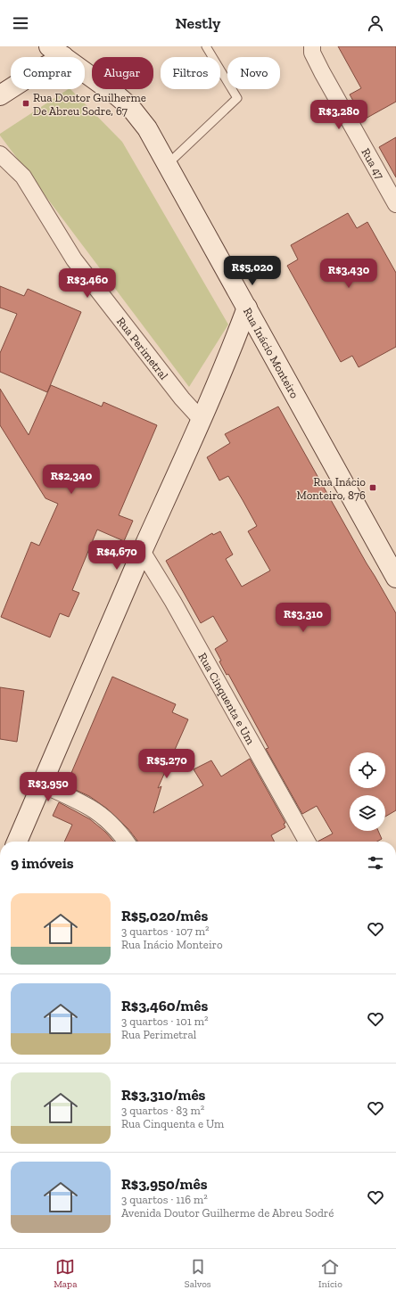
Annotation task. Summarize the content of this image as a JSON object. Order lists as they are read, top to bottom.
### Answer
{
  "streets": {
    "street": [
      "Rua 47",
      "Rua Perimetral",
      "Rua Inácio Monteiro",
      "Rua Cinquenta e Um"
    ]
  },
  "places": {
    "transit": ["Rua Doutor Guilherme De Abreu Sodre, 67", "Rua Inácio Monteiro, 876"]
  },
  "page": {
    "header": "Nestly",
    "chip": [
      "Comprar",
      "Alugar",
      "Filtros",
      "Novo"
    ],
    "price": [
      "R$3,280",
      "R$5,020",
      "R$3,430",
      "R$3,460",
      "R$2,340",
      "R$4,670",
      "R$3,310",
      "R$5,270",
      "R$3,950"
    ],
    "heading": "9 imóveis",
    "list": [
      {
        "name": "R$5,020/mês",
        "note": "3 quartos · 107 m² · Rua Inácio Monteiro"
      },
      {
        "name": "R$3,460/mês",
        "note": "3 quartos · 101 m² · Rua Perimetral"
      },
      {
        "name": "R$3,310/mês",
        "note": "3 quartos · 83 m² · Rua Cinquenta e Um"
      },
      {
        "name": "R$3,950/mês",
        "note": "3 quartos · 116 m² · Avenida Doutor Guilherme de Abreu Sodré"
      }
    ],
    "tabs": ["Mapa", "Salvos", "Início"]
  }
}
